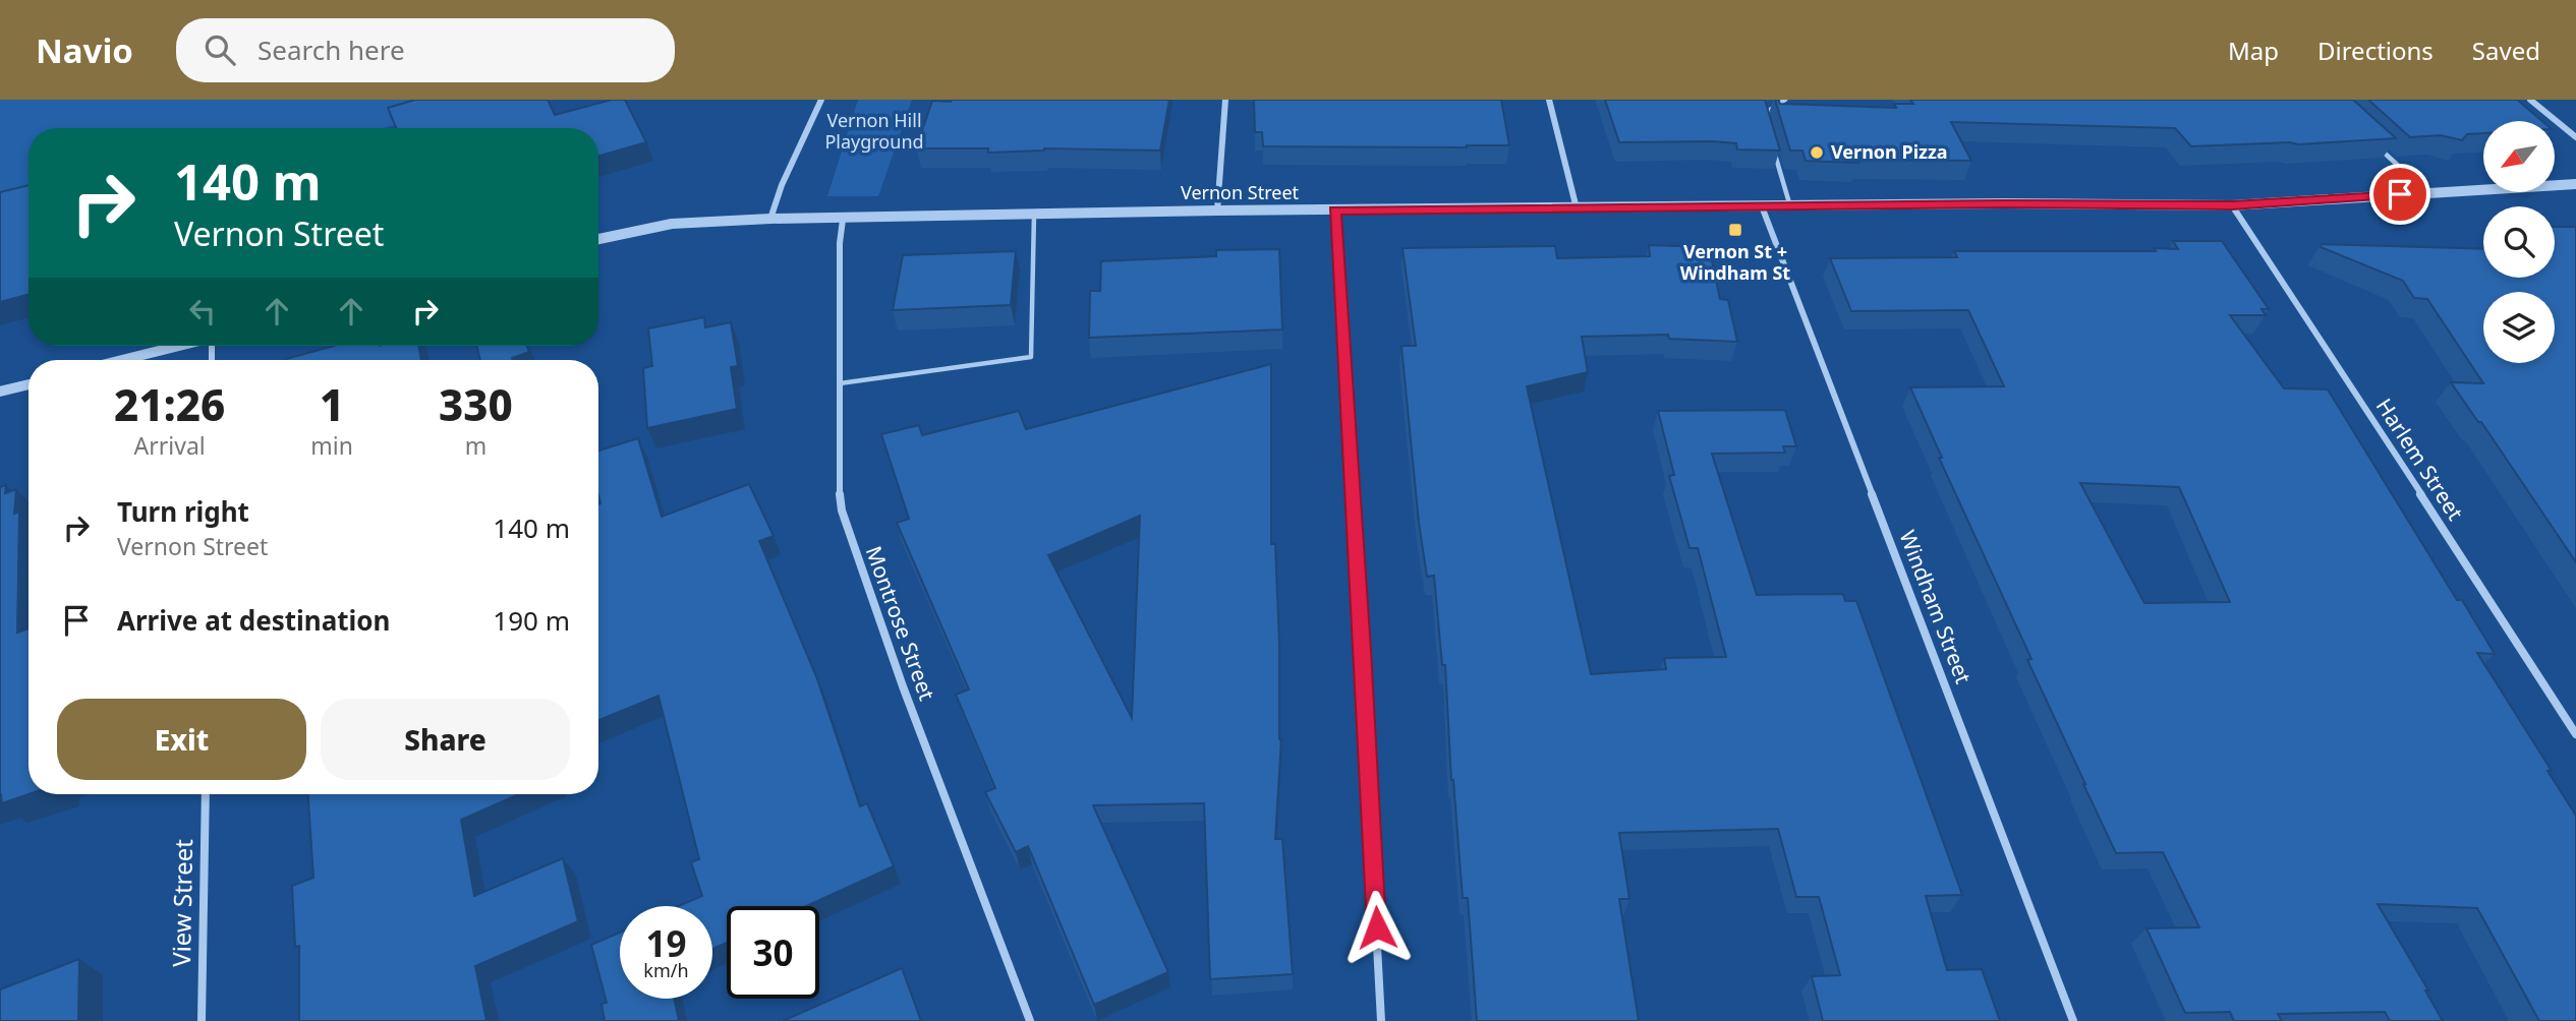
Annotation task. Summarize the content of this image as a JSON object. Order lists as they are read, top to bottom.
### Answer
{
  "streets": {
    "street": [
      "Vernon Street",
      "Harlem Street",
      "Windham Street",
      "Montrose Street",
      "View Street"
    ]
  },
  "crossings": [
    ["Vernon Street", "Harlem Street"],
    ["Vernon Street", "Windham Street"],
    ["Vernon Street", "Montrose Street"]
  ],
  "parks": ["Vernon Hill Playground"],
  "places": {
    "other": ["Vernon Pizza"],
    "transit": ["Vernon St + Windham St"]
  },
  "north": "bottom left",
  "page": {
    "header": "Navio",
    "search": "Search here",
    "nav": ["Map", "Directions", "Saved"],
    "turn": ["140 m", "Vernon Street"],
    "eta": [
      "21:26",
      "Arrival",
      "1",
      "min",
      "330",
      "m"
    ],
    "list": [
      {
        "name": "Turn right",
        "note": "Vernon Street",
        "value": "140 m"
      },
      {
        "name": "Arrive at destination",
        "value": "190 m"
      }
    ],
    "buttons": ["Exit", "Share"],
    "speed": "19 km/h",
    "limit": "30"
  }
}
